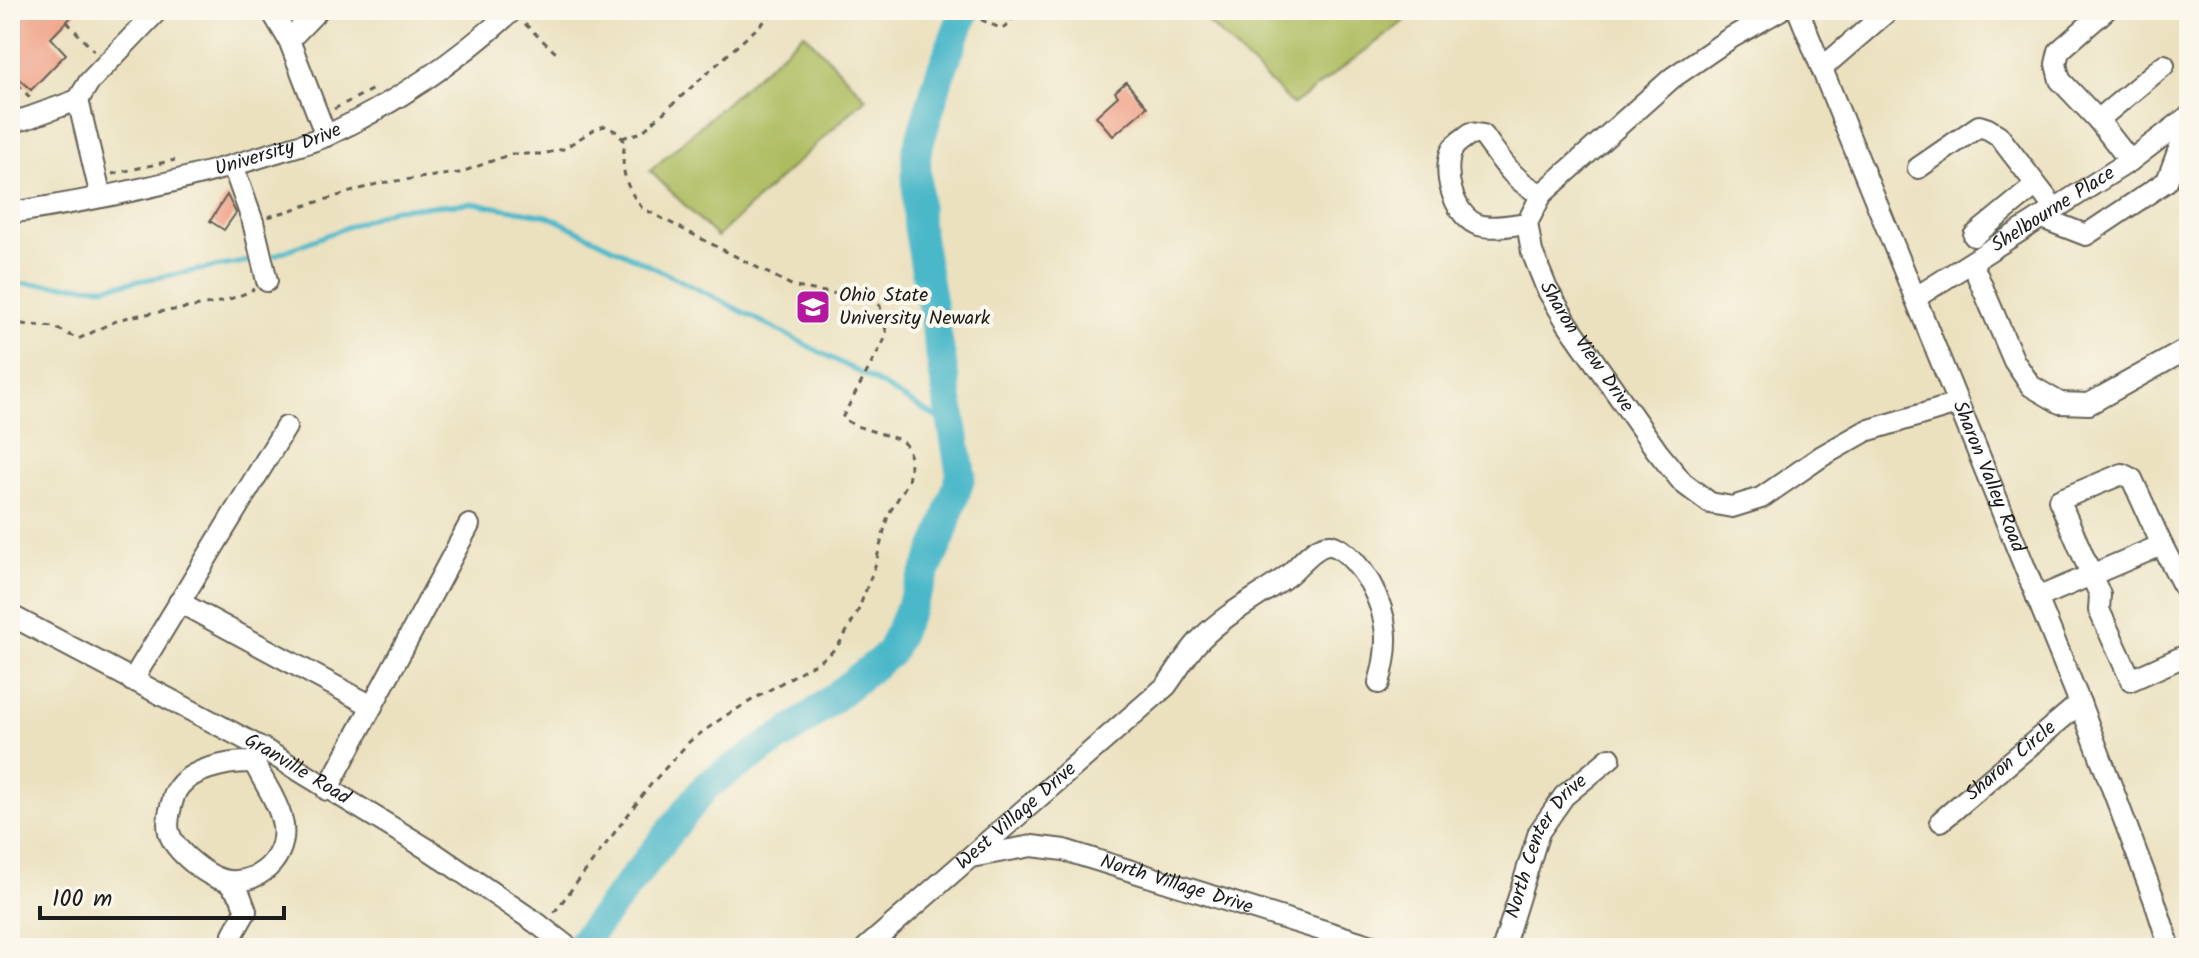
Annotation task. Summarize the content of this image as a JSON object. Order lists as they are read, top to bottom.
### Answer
{
  "streets": {
    "street": [
      "University Drive",
      "Shelbourne Place",
      "Sharon View Drive",
      "Sharon Valley Road",
      "Sharon Circle",
      "Granville Road",
      "West Village Drive",
      "North Center Drive",
      "North Village Drive"
    ]
  },
  "crossings": [
    ["Shelbourne Place", "Sharon Valley Road"],
    ["Sharon View Drive", "Sharon Valley Road"],
    ["Sharon Valley Road", "Sharon Circle"],
    ["West Village Drive", "North Village Drive"]
  ],
  "places": {
    "school or university": ["Ohio State University Newark"]
  },
  "scale_bar": "100 m"
}
